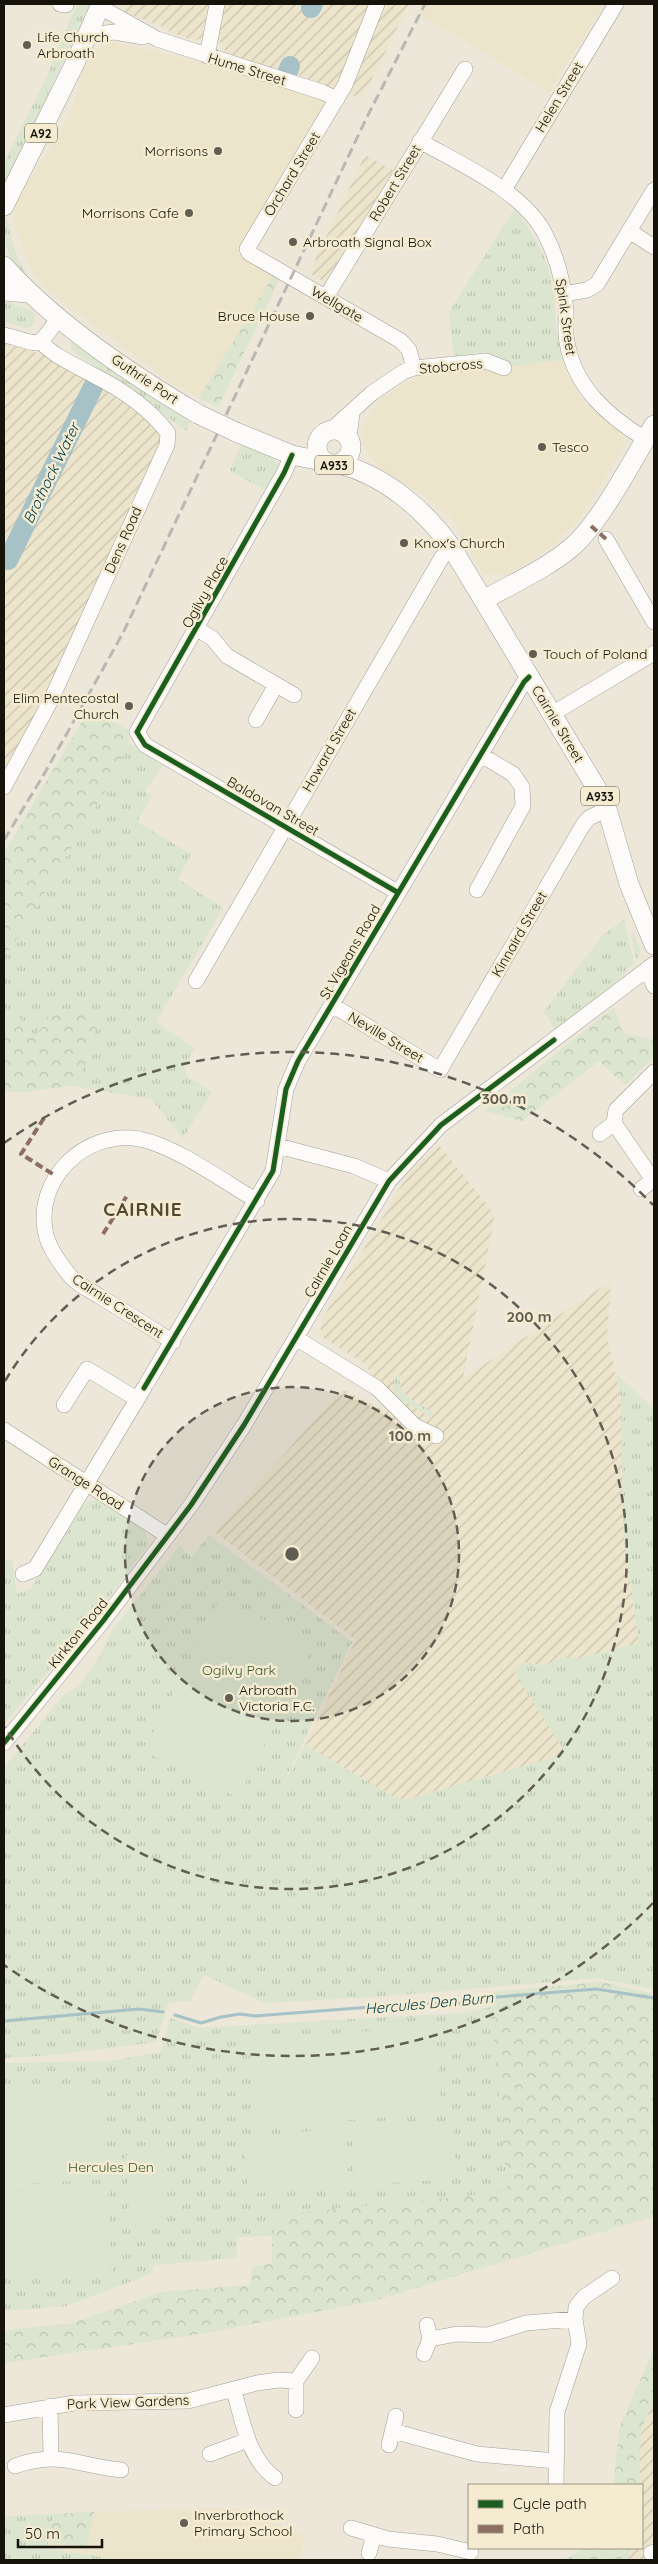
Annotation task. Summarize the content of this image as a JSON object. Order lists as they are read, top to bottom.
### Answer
{
  "streets": {
    "main road": [
      "A92",
      "Guthrie Port",
      "A933",
      "Cairnie Street"
    ],
    "street": [
      "Hume Street",
      "Helen Street",
      "Orchard Street",
      "Robert Street",
      "Wellgate",
      "Spink Street",
      "Stobcross",
      "Dens Road",
      "Ogilvy Place",
      "Howard Street",
      "Baldovan Street",
      "Kinnaird Street",
      "St Vigeans Road",
      "Neville Street",
      "Cairnie Loan",
      "Cairnie Crescent",
      "Grange Road",
      "Kirkton Road",
      "Park View Gardens"
    ]
  },
  "crossings": [
    ["Hume Street", "A92"],
    ["Hume Street", "Orchard Street"],
    ["Helen Street", "Spink Street"],
    ["Orchard Street", "Wellgate"],
    ["Robert Street", "Wellgate"],
    ["Robert Street", "Spink Street"],
    ["Wellgate", "Stobcross"],
    ["Stobcross", "Guthrie Port"],
    ["Stobcross", "A933"],
    ["Stobcross", "Cairnie Street"],
    ["Guthrie Port", "A933"],
    ["Guthrie Port", "Ogilvy Place"],
    ["Guthrie Port", "Cairnie Street"],
    ["A933", "Cairnie Street"],
    ["Ogilvy Place", "Baldovan Street"],
    ["Cairnie Street", "Howard Street"],
    ["Cairnie Street", "Kinnaird Street"],
    ["Cairnie Street", "St Vigeans Road"],
    ["Howard Street", "Baldovan Street"],
    ["Baldovan Street", "St Vigeans Road"],
    ["Kinnaird Street", "Neville Street"],
    ["St Vigeans Road", "Neville Street"],
    ["Cairnie Loan", "Grange Road"],
    ["Cairnie Loan", "Kirkton Road"],
    ["Grange Road", "Kirkton Road"]
  ],
  "districts": ["CAIRNIE"],
  "water": ["Brothock Water", "Hercules Den Burn"],
  "parks": ["Ogilvy Park", "Hercules Den"],
  "places": [
    "Life Church Arbroath",
    "Morrisons",
    "Morrisons Cafe",
    "Arbroath Signal Box",
    "Bruce House",
    "Tesco",
    "Knox's Church",
    "Touch of Poland",
    "Elim Pentecostal Church",
    "Arbroath Victoria F.C.",
    "Inverbrothock Primary School"
  ],
  "legend": ["Cycle path", "Path"],
  "scale_bar": "50 m",
  "rings": ["300 m", "200 m", "100 m"]
}
